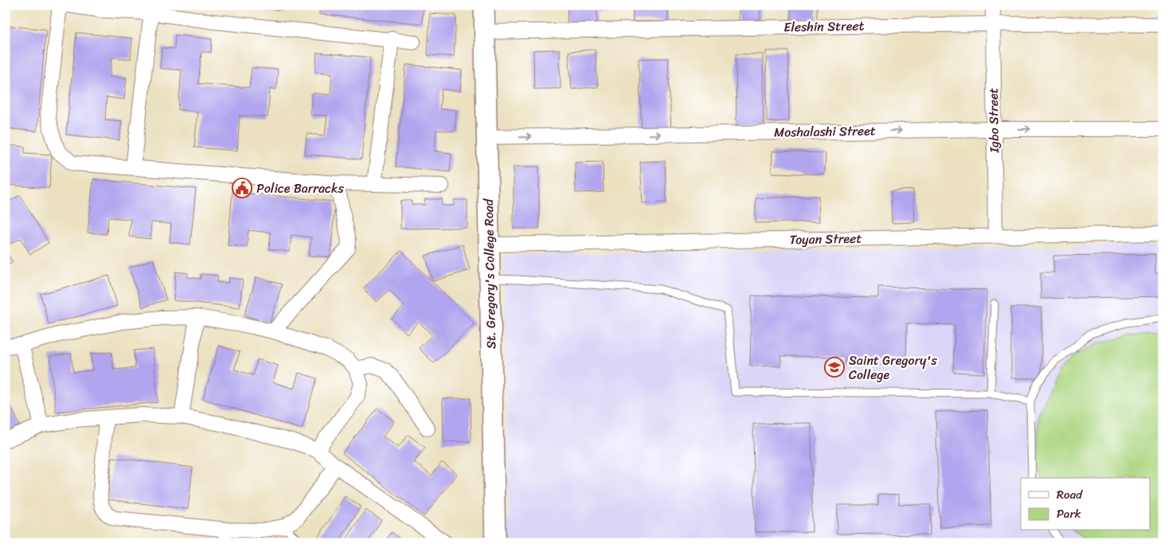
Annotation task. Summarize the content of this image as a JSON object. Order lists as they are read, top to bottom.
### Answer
{
  "streets": {
    "street": [
      "Eleshin Street",
      "Igbo Street",
      "Moshalashi Street",
      "Toyan Street",
      "St. Gregory's College Road"
    ]
  },
  "crossings": [
    ["Eleshin Street", "Igbo Street"],
    ["Eleshin Street", "St. Gregory's College Road"],
    ["Igbo Street", "Moshalashi Street"],
    ["Igbo Street", "Toyan Street"],
    ["Moshalashi Street", "St. Gregory's College Road"],
    ["Toyan Street", "St. Gregory's College Road"]
  ],
  "one_way": ["Moshalashi Street"],
  "places": {
    "public building": ["Police Barracks"],
    "school or university": ["Saint Gregory's College"]
  },
  "legend": ["Road", "Park"]
}
